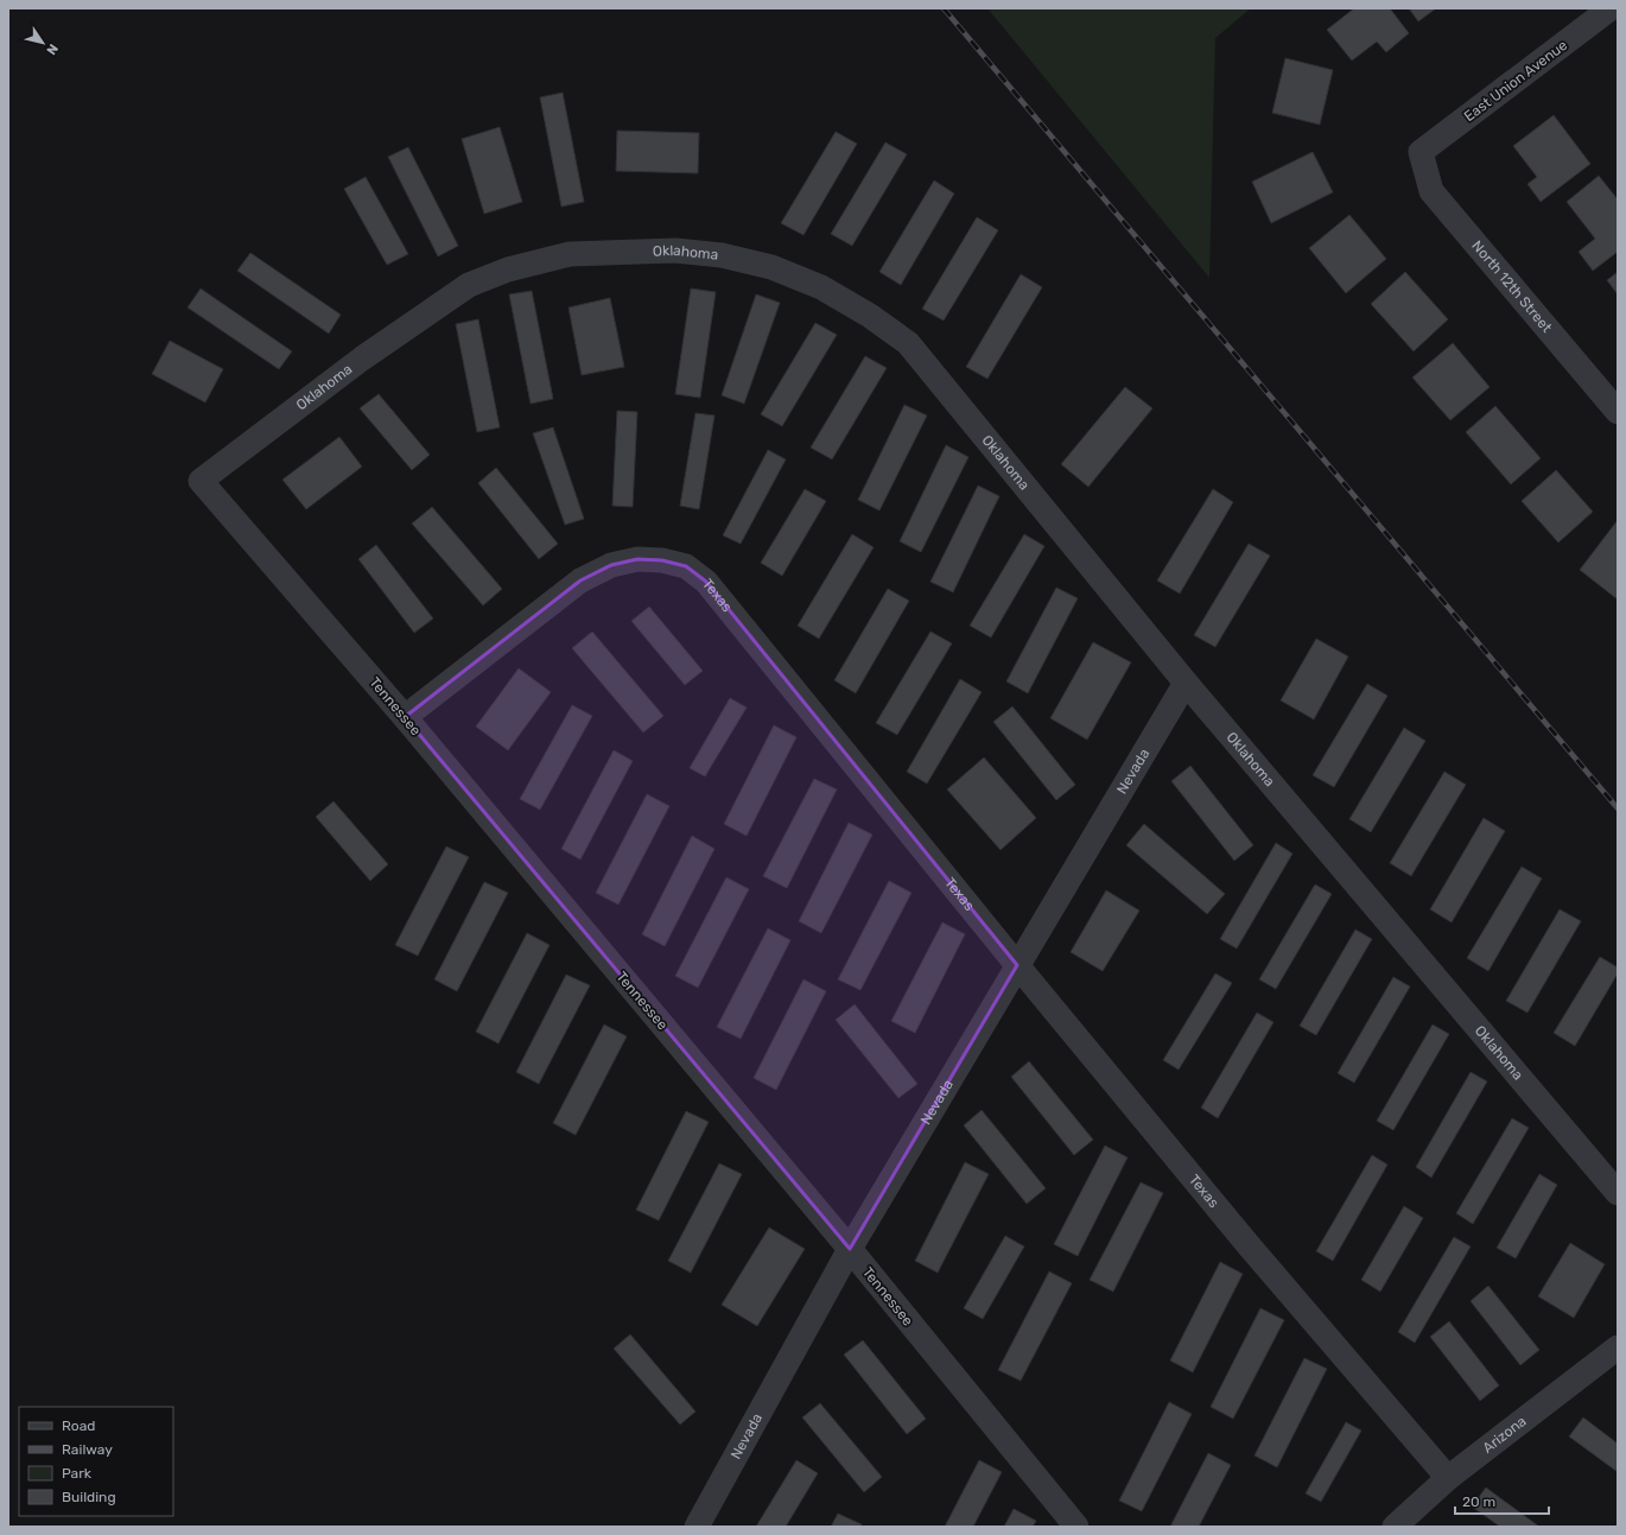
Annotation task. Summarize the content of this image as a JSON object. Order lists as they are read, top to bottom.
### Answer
{
  "streets": {
    "street": [
      "East Union Avenue",
      "Oklahoma",
      "North 12th Street",
      "Texas",
      "Tennessee",
      "Nevada",
      "Arizona"
    ]
  },
  "crossings": [
    ["East Union Avenue", "North 12th Street"],
    ["Oklahoma", "Tennessee"],
    ["Oklahoma", "Nevada"],
    ["Texas", "Tennessee"],
    ["Texas", "Nevada"],
    ["Texas", "Arizona"],
    ["Tennessee", "Nevada"]
  ],
  "legend": [
    "Road",
    "Railway",
    "Park",
    "Building"
  ],
  "scale_bar": "20 m",
  "north": "bottom right"
}
